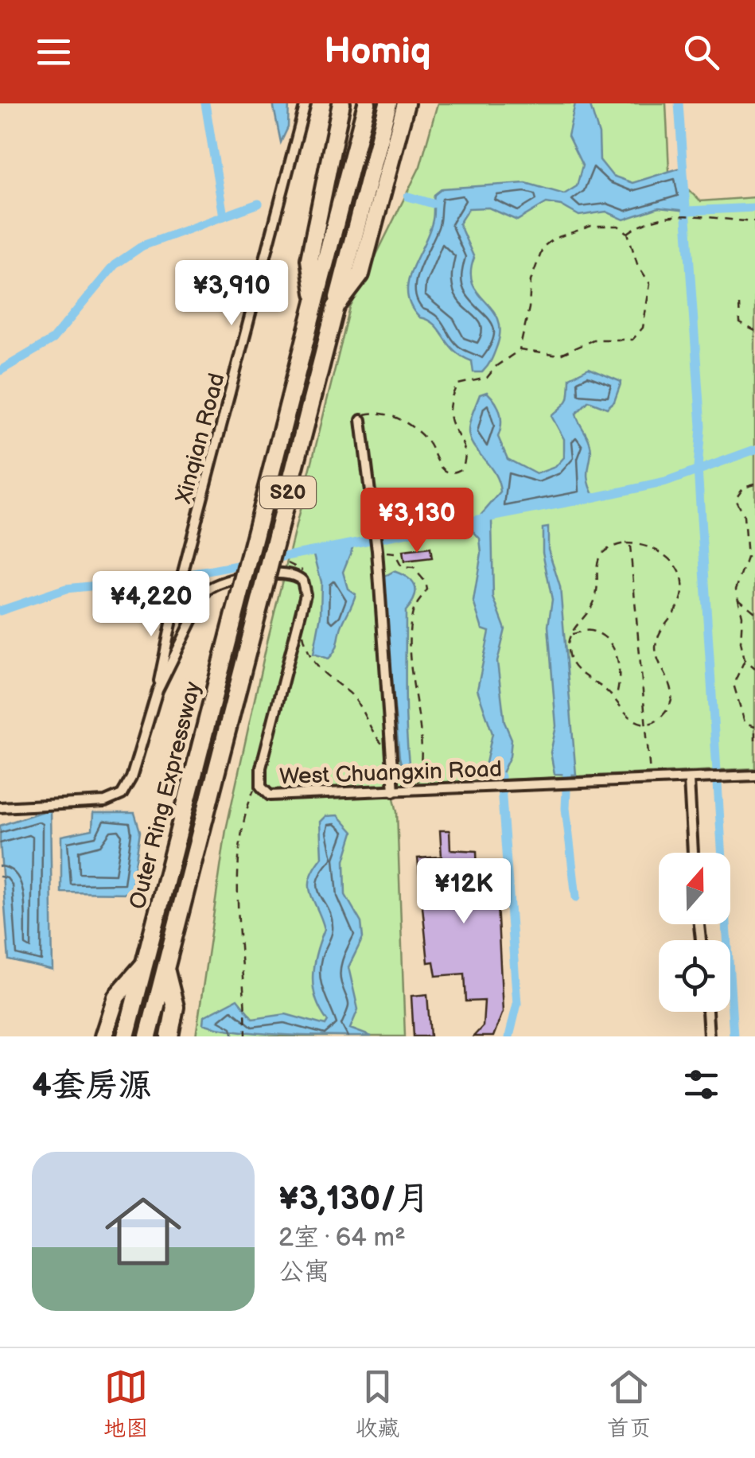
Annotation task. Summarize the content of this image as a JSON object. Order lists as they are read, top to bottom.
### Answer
{
  "streets": {
    "highway": ["S20", "Outer Ring Expressway"],
    "street": ["Xinqian Road", "West Chuangxin Road"]
  },
  "crossings": [
    ["Xinqian Road", "West Chuangxin Road"]
  ],
  "north": "top",
  "page": {
    "header": "Homiq",
    "price": [
      "¥3,910",
      "¥3,130",
      "¥4,220",
      "¥12K"
    ],
    "heading": "4套房源",
    "list": [
      {
        "name": "¥3,130/月",
        "note": "2室 · 64 m² · 公寓"
      }
    ],
    "tabs": ["地图", "收藏", "首页"]
  }
}
